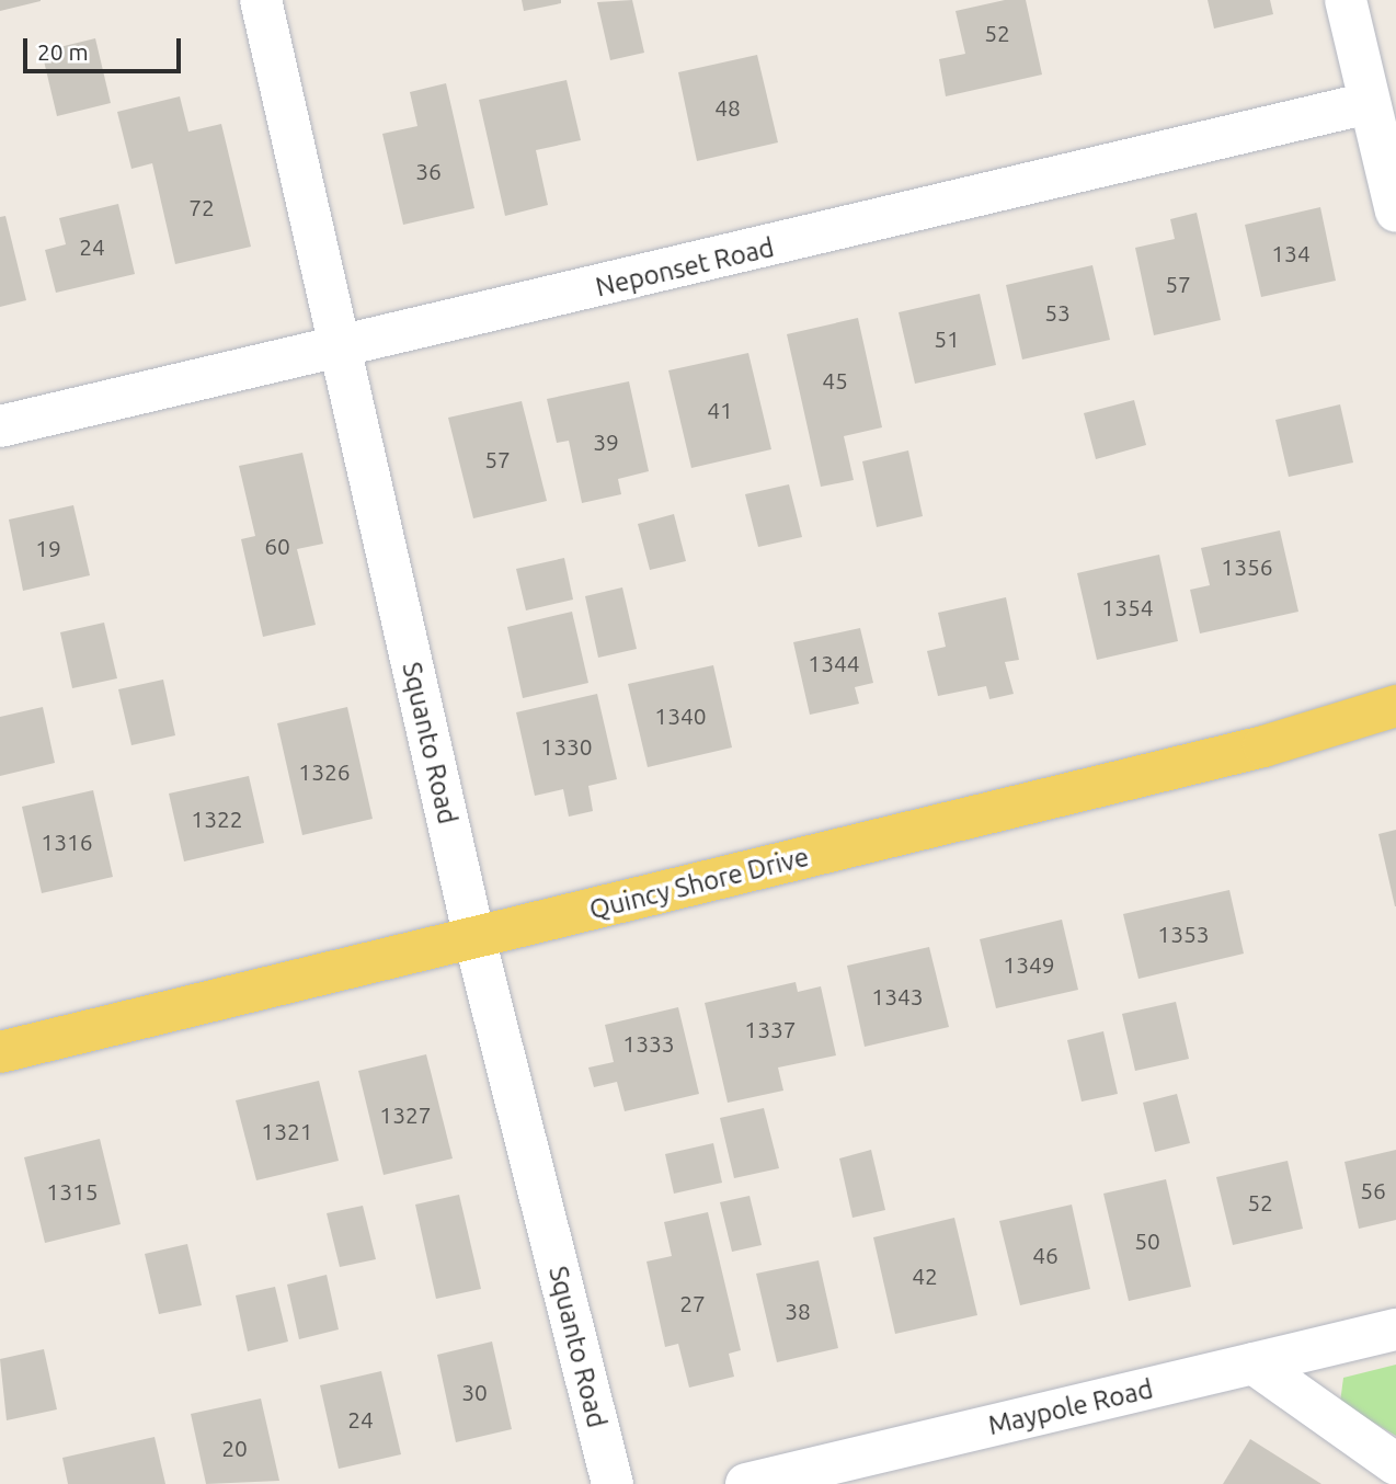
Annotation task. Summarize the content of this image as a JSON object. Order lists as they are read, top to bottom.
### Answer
{
  "streets": {
    "main road": ["Quincy Shore Drive"],
    "street": ["Neponset Road", "Squanto Road", "Maypole Road"]
  },
  "crossings": [
    ["Neponset Road", "Squanto Road"],
    ["Squanto Road", "Quincy Shore Drive"]
  ],
  "house_numbers": [
    "52",
    "48",
    "36",
    "72",
    "24",
    "134",
    "57",
    "53",
    "51",
    "45",
    "41",
    "39",
    "57",
    "60",
    "19",
    "1356",
    "1354",
    "1344",
    "1340",
    "1330",
    "1326",
    "1322",
    "1316",
    "1353",
    "1349",
    "1343",
    "1337",
    "1333",
    "1327",
    "1321",
    "56",
    "1315",
    "52",
    "50",
    "46",
    "42",
    "27",
    "38",
    "30",
    "24",
    "20"
  ],
  "scale_bar": "20 m"
}
